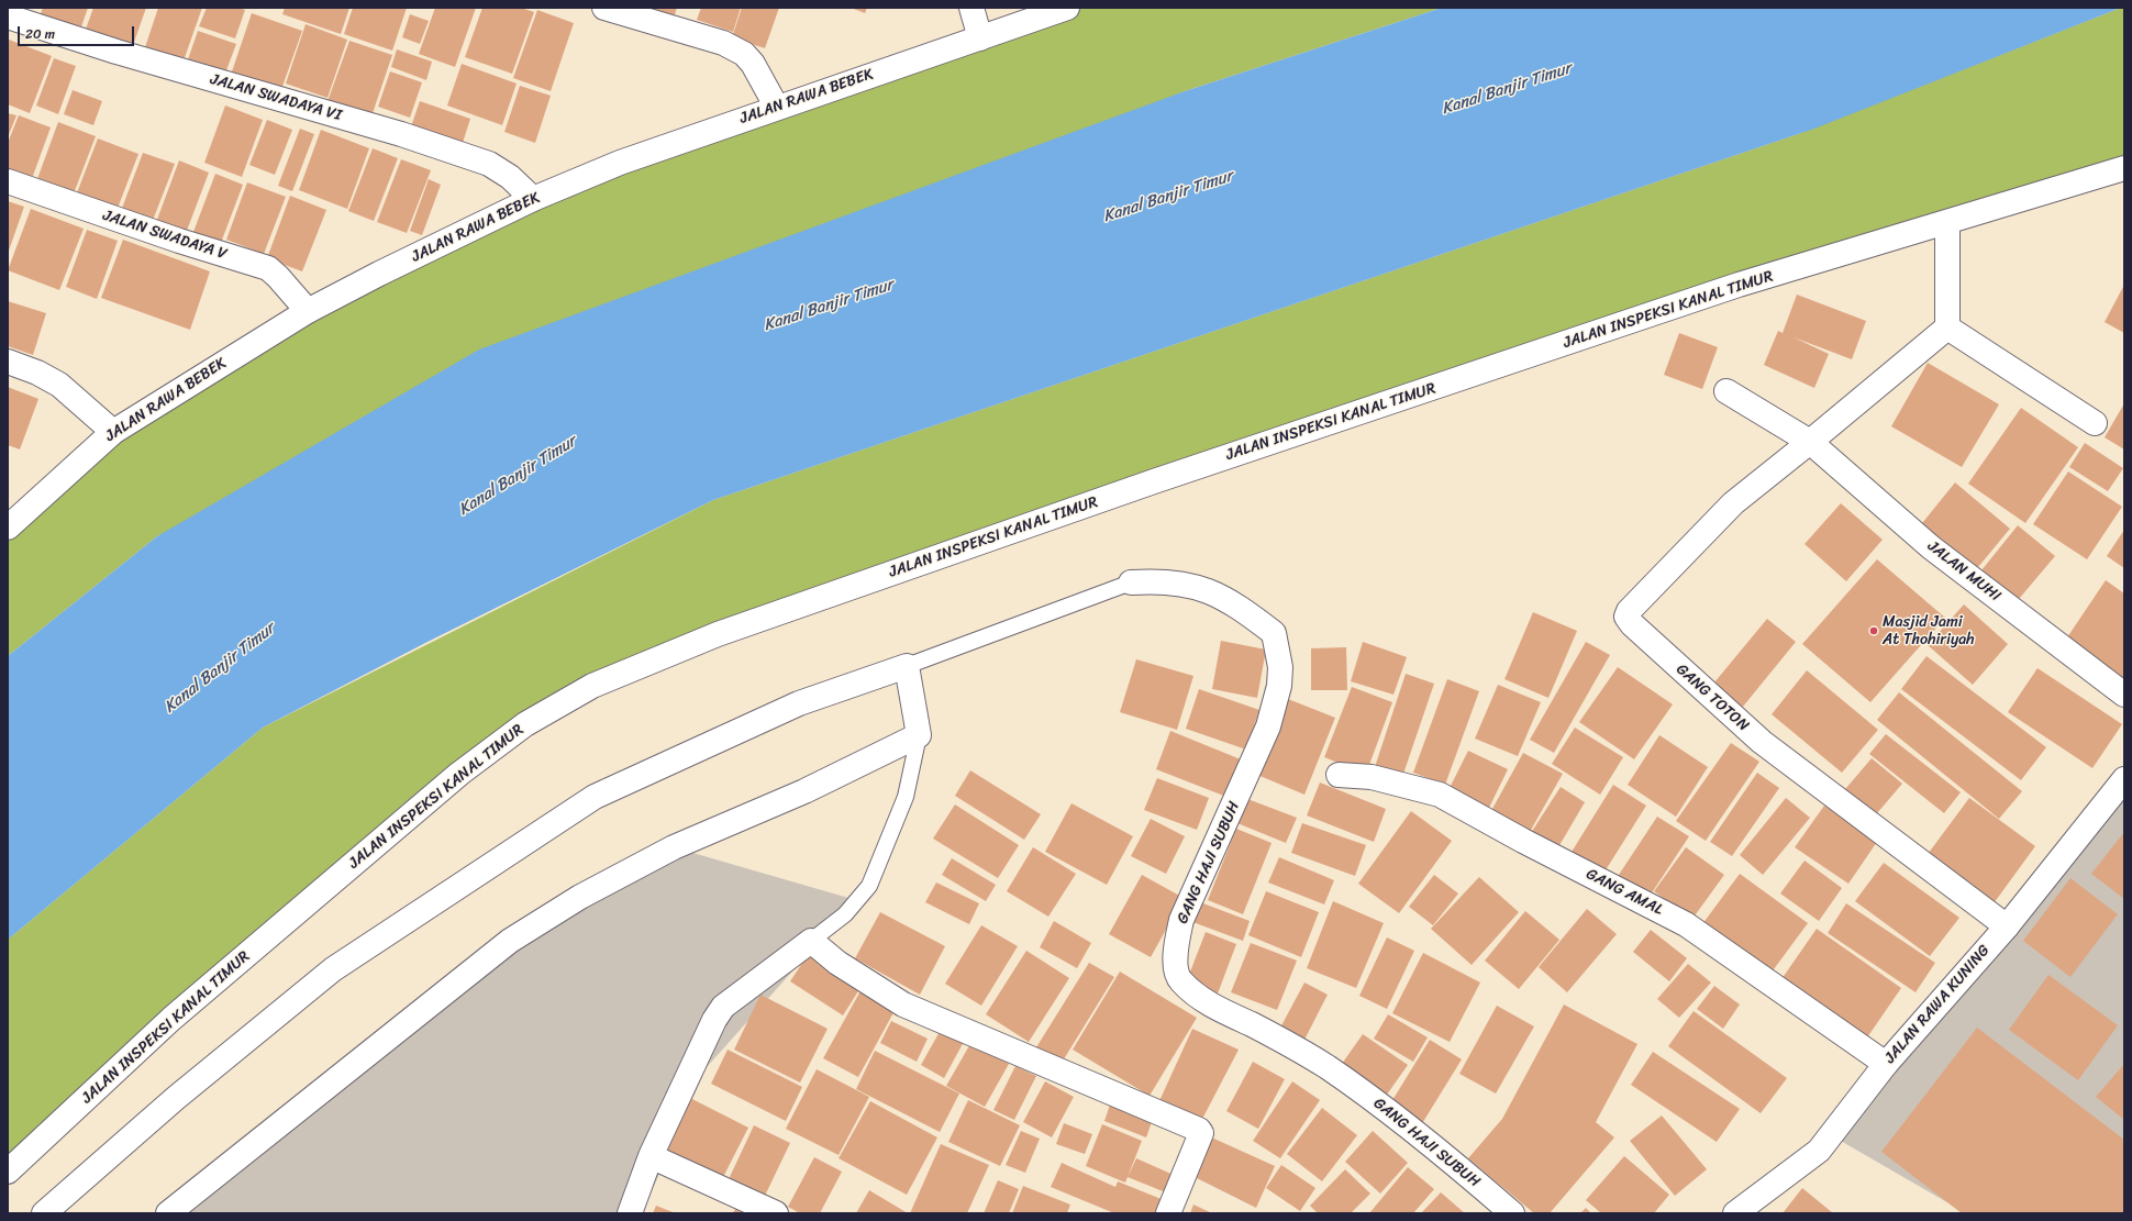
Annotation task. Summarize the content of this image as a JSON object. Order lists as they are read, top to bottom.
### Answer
{
  "streets": {
    "street": [
      "JALAN RAWA BEBEK",
      "JALAN SWADAYA VI",
      "JALAN SWADAYA V",
      "JALAN INSPEKSI KANAL TIMUR",
      "JALAN MUHI",
      "GANG TOTON",
      "GANG HAJI SUBUH",
      "GANG AMAL",
      "JALAN RAWA KUNING"
    ]
  },
  "crossings": [
    ["JALAN RAWA BEBEK", "JALAN SWADAYA VI"],
    ["JALAN RAWA BEBEK", "JALAN SWADAYA V"],
    ["JALAN MUHI", "GANG TOTON"],
    ["GANG TOTON", "JALAN RAWA KUNING"],
    ["GANG AMAL", "JALAN RAWA KUNING"]
  ],
  "water": ["Kanal Banjir Timur"],
  "places": ["Masjid Jami At Thohiriyah"],
  "scale_bar": "20 m"
}
